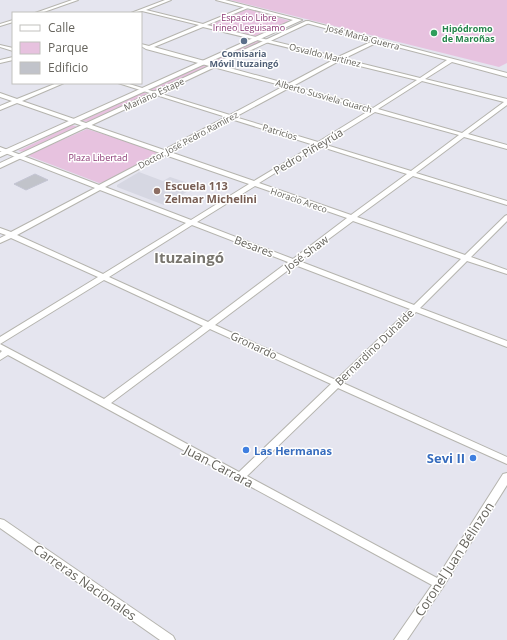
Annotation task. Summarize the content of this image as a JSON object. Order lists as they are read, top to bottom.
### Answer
{
  "streets": {
    "street": [
      "José María Guerra",
      "Osvaldo Martínez",
      "Mariano Estape",
      "Alberto Susviela Guarch",
      "Patricios",
      "Doctor José Pedro Ramírez",
      "Pedro Piñeyrúa",
      "Horacio Areco",
      "Besares",
      "José Shaw",
      "Gronardo",
      "Bernardino Duhalde",
      "Juan Carrara",
      "Coronel Juan Bélinzon",
      "Carreras Nacionales"
    ]
  },
  "crossings": [
    ["José María Guerra", "Mariano Estape"],
    ["José María Guerra", "Doctor José Pedro Ramírez"],
    ["José María Guerra", "Pedro Piñeyrúa"],
    ["Osvaldo Martínez", "Mariano Estape"],
    ["Osvaldo Martínez", "Doctor José Pedro Ramírez"],
    ["Osvaldo Martínez", "Pedro Piñeyrúa"],
    ["Osvaldo Martínez", "José Shaw"],
    ["Mariano Estape", "Alberto Susviela Guarch"],
    ["Mariano Estape", "Patricios"],
    ["Mariano Estape", "Horacio Areco"],
    ["Mariano Estape", "Besares"],
    ["Alberto Susviela Guarch", "Doctor José Pedro Ramírez"],
    ["Alberto Susviela Guarch", "Pedro Piñeyrúa"],
    ["Alberto Susviela Guarch", "José Shaw"],
    ["Patricios", "Doctor José Pedro Ramírez"],
    ["Patricios", "Pedro Piñeyrúa"],
    ["Patricios", "José Shaw"],
    ["Doctor José Pedro Ramírez", "Horacio Areco"],
    ["Doctor José Pedro Ramírez", "Besares"],
    ["Doctor José Pedro Ramírez", "Gronardo"],
    ["Pedro Piñeyrúa", "Horacio Areco"],
    ["Pedro Piñeyrúa", "Besares"],
    ["Pedro Piñeyrúa", "Gronardo"],
    ["Horacio Areco", "José Shaw"],
    ["Horacio Areco", "Bernardino Duhalde"],
    ["Besares", "José Shaw"],
    ["Besares", "Bernardino Duhalde"],
    ["José Shaw", "Gronardo"],
    ["José Shaw", "Juan Carrara"],
    ["Gronardo", "Bernardino Duhalde"],
    ["Bernardino Duhalde", "Juan Carrara"],
    ["Juan Carrara", "Coronel Juan Bélinzon"]
  ],
  "districts": ["Ituzaingó"],
  "parks": ["Espacio Libre Irineo Leguisamo", "Plaza Libertad"],
  "places": [
    "Hipódromo de Maroñas",
    "Comisaria Móvil Ituzaingó",
    "Escuela 113 Zelmar Michelini",
    "Las Hermanas",
    "Sevi II"
  ],
  "legend": ["Calle", "Parque", "Edificio"]
}
